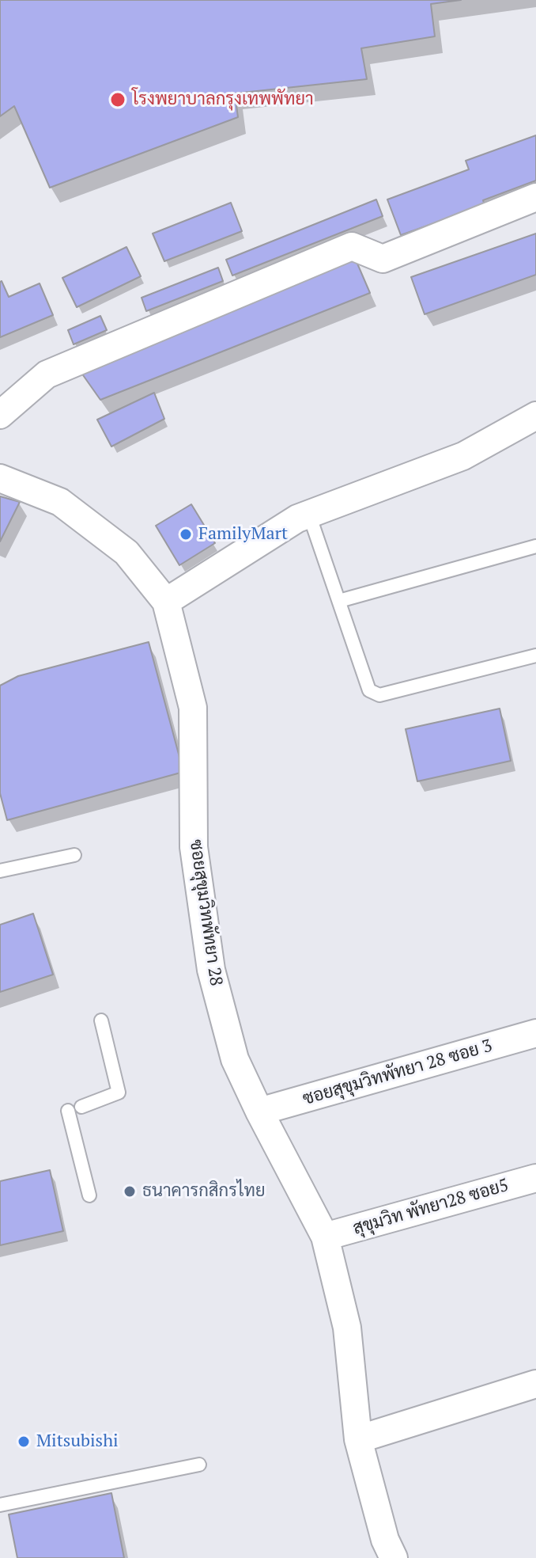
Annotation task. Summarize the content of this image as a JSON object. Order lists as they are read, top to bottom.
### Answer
{
  "streets": {
    "street": ["ซอยสุขุมวิทพัทยา 28", "ซอยสุขุมวิทพัทยา 28 ซอย 3", "สุขุมวิท พัทยา28 ซอย5"]
  },
  "crossings": [
    ["ซอยสุขุมวิทพัทยา 28", "ซอยสุขุมวิทพัทยา 28 ซอย 3"],
    ["ซอยสุขุมวิทพัทยา 28", "สุขุมวิท พัทยา28 ซอย5"]
  ],
  "places": [
    "โรงพยาบาลกรุงเทพพัทยา",
    "FamilyMart",
    "ธนาคารกสิกรไทย",
    "Mitsubishi"
  ]
}
